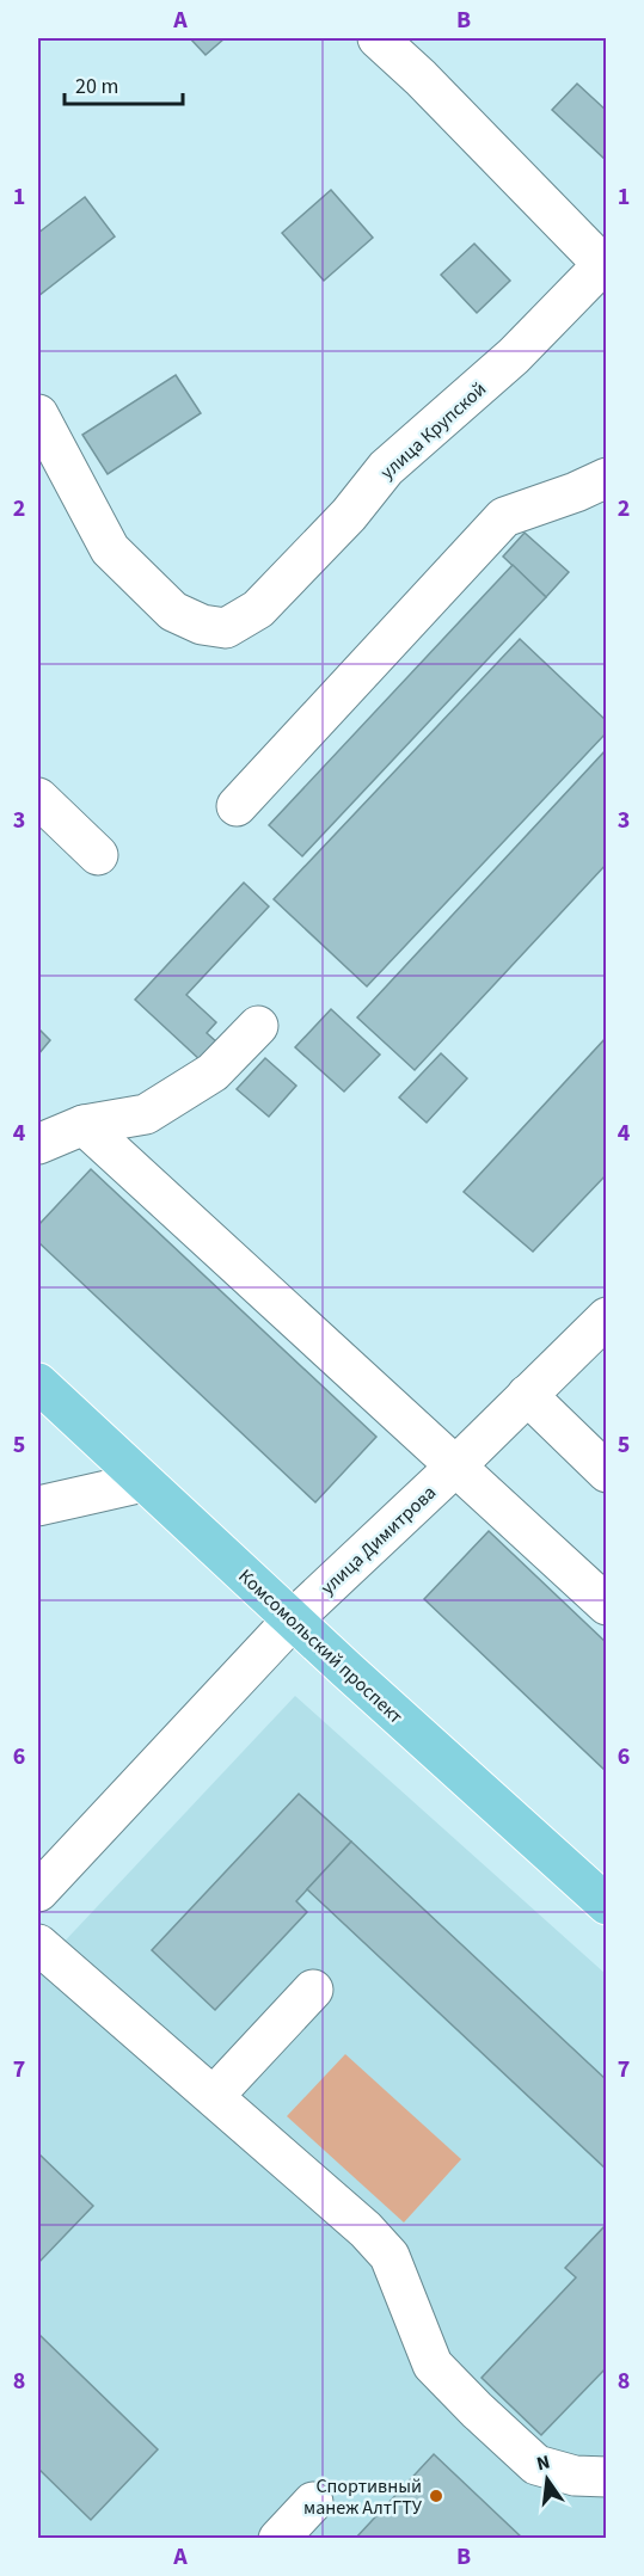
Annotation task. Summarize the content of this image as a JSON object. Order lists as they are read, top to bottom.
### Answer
{
  "streets": {
    "main road": ["Комсомольский проспект"],
    "street": ["улица Крупской", "улица Димитрова"]
  },
  "crossings": [
    ["улица Димитрова", "Комсомольский проспект"]
  ],
  "places": ["Спортивный манеж АлтГТУ"],
  "scale_bar": "20 m",
  "north": "top",
  "grid": {
    "columns": ["A", "B"],
    "rows": [
      "1",
      "2",
      "3",
      "4",
      "5",
      "6",
      "7",
      "8"
    ]
  }
}
